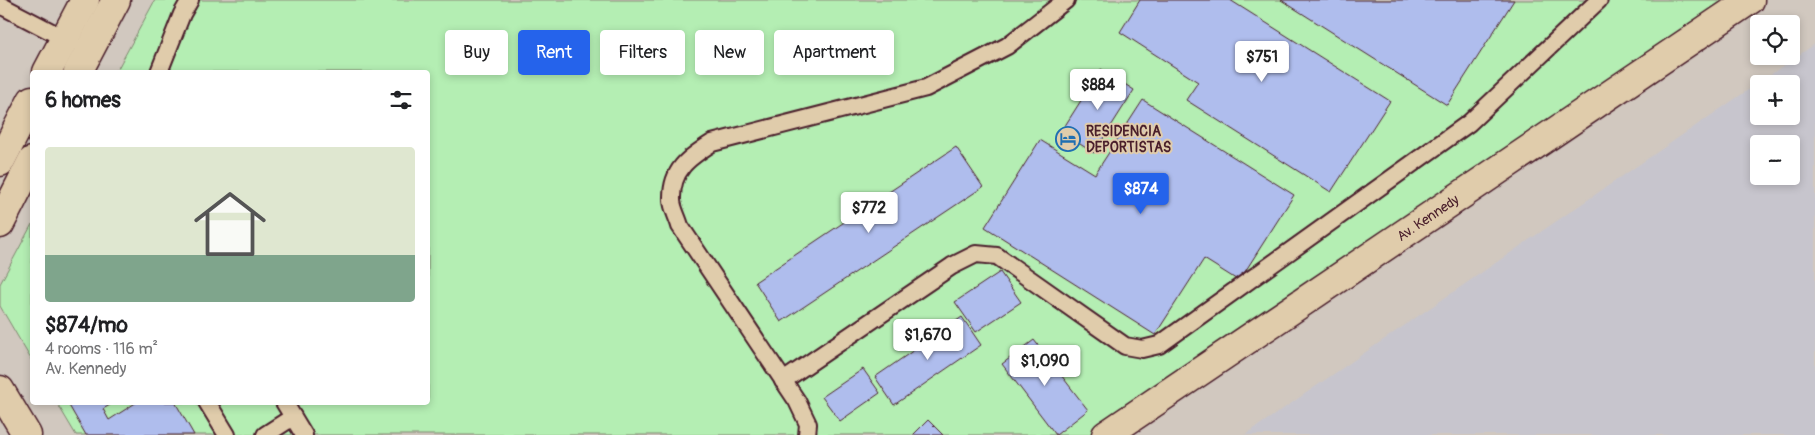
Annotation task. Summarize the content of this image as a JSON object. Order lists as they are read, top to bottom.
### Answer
{
  "streets": {
    "street": ["Av. Kennedy"]
  },
  "places": {
    "hotel": ["RESIDENCIA DEPORTISTAS"]
  },
  "page": {
    "map_buttons": ["+", "−"],
    "chip": [
      "Buy",
      "Rent",
      "Filters",
      "New",
      "Apartment"
    ],
    "price": [
      "$751",
      "$884",
      "$874",
      "$772",
      "$1,670",
      "$1,090"
    ],
    "heading": "6 homes",
    "list": [
      {
        "name": "$874/mo",
        "note": "4 rooms · 116 m² · Av. Kennedy"
      }
    ]
  }
}
